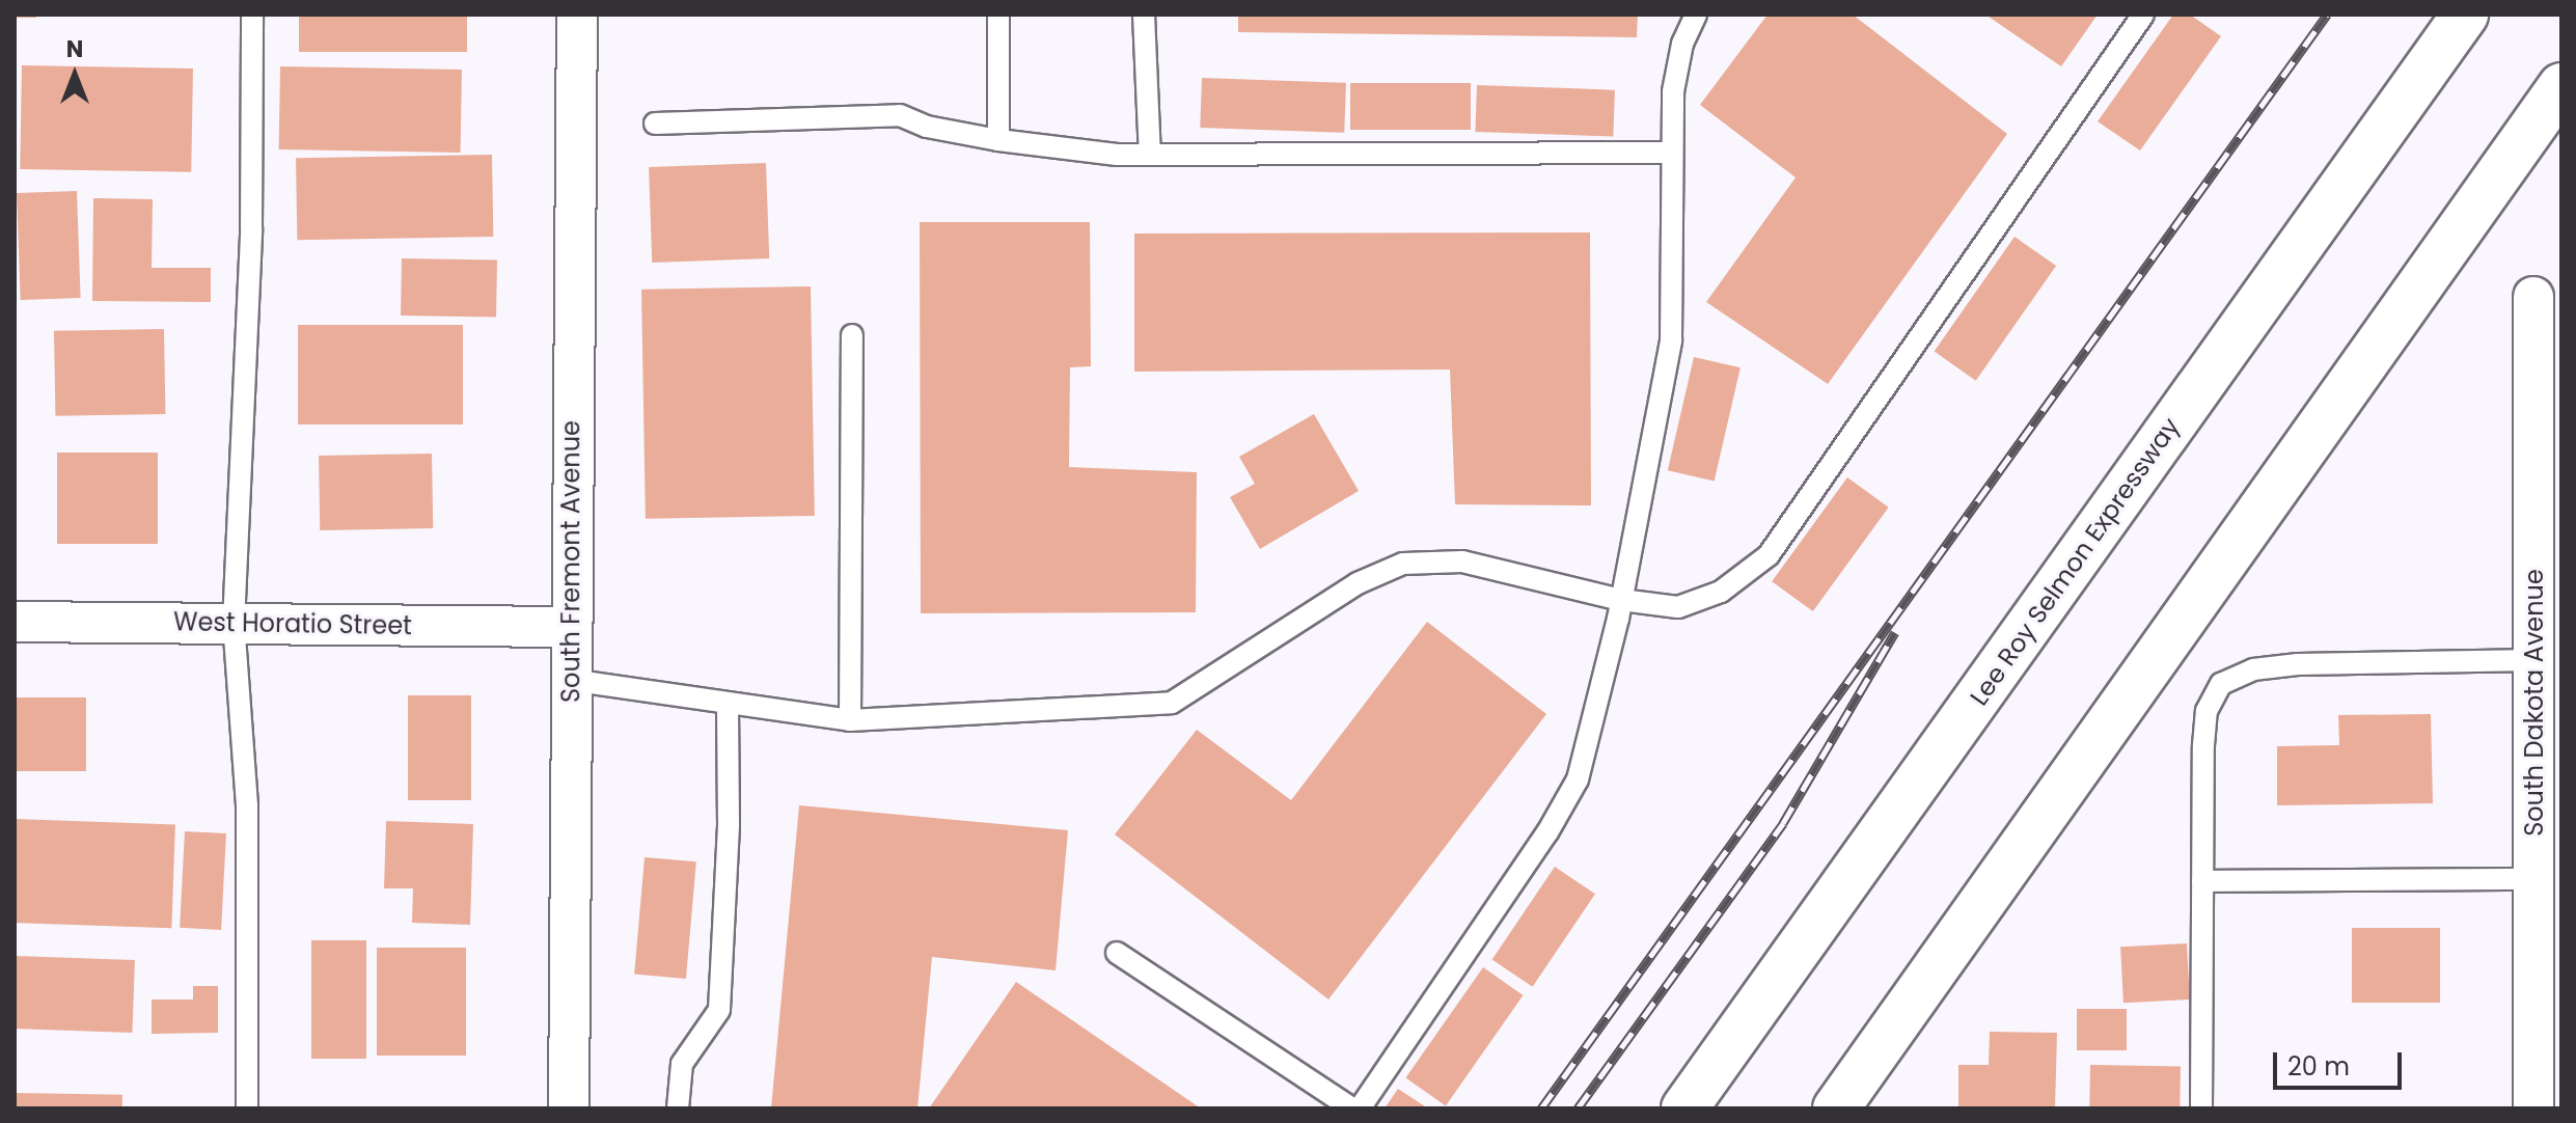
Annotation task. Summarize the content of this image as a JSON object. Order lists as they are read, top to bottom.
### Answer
{
  "streets": {
    "highway": ["Lee Roy Selmon Expressway"],
    "street": ["South Fremont Avenue", "West Horatio Street", "South Dakota Avenue"]
  },
  "crossings": [
    ["South Fremont Avenue", "West Horatio Street"]
  ],
  "scale_bar": "20 m",
  "north": "top"
}
